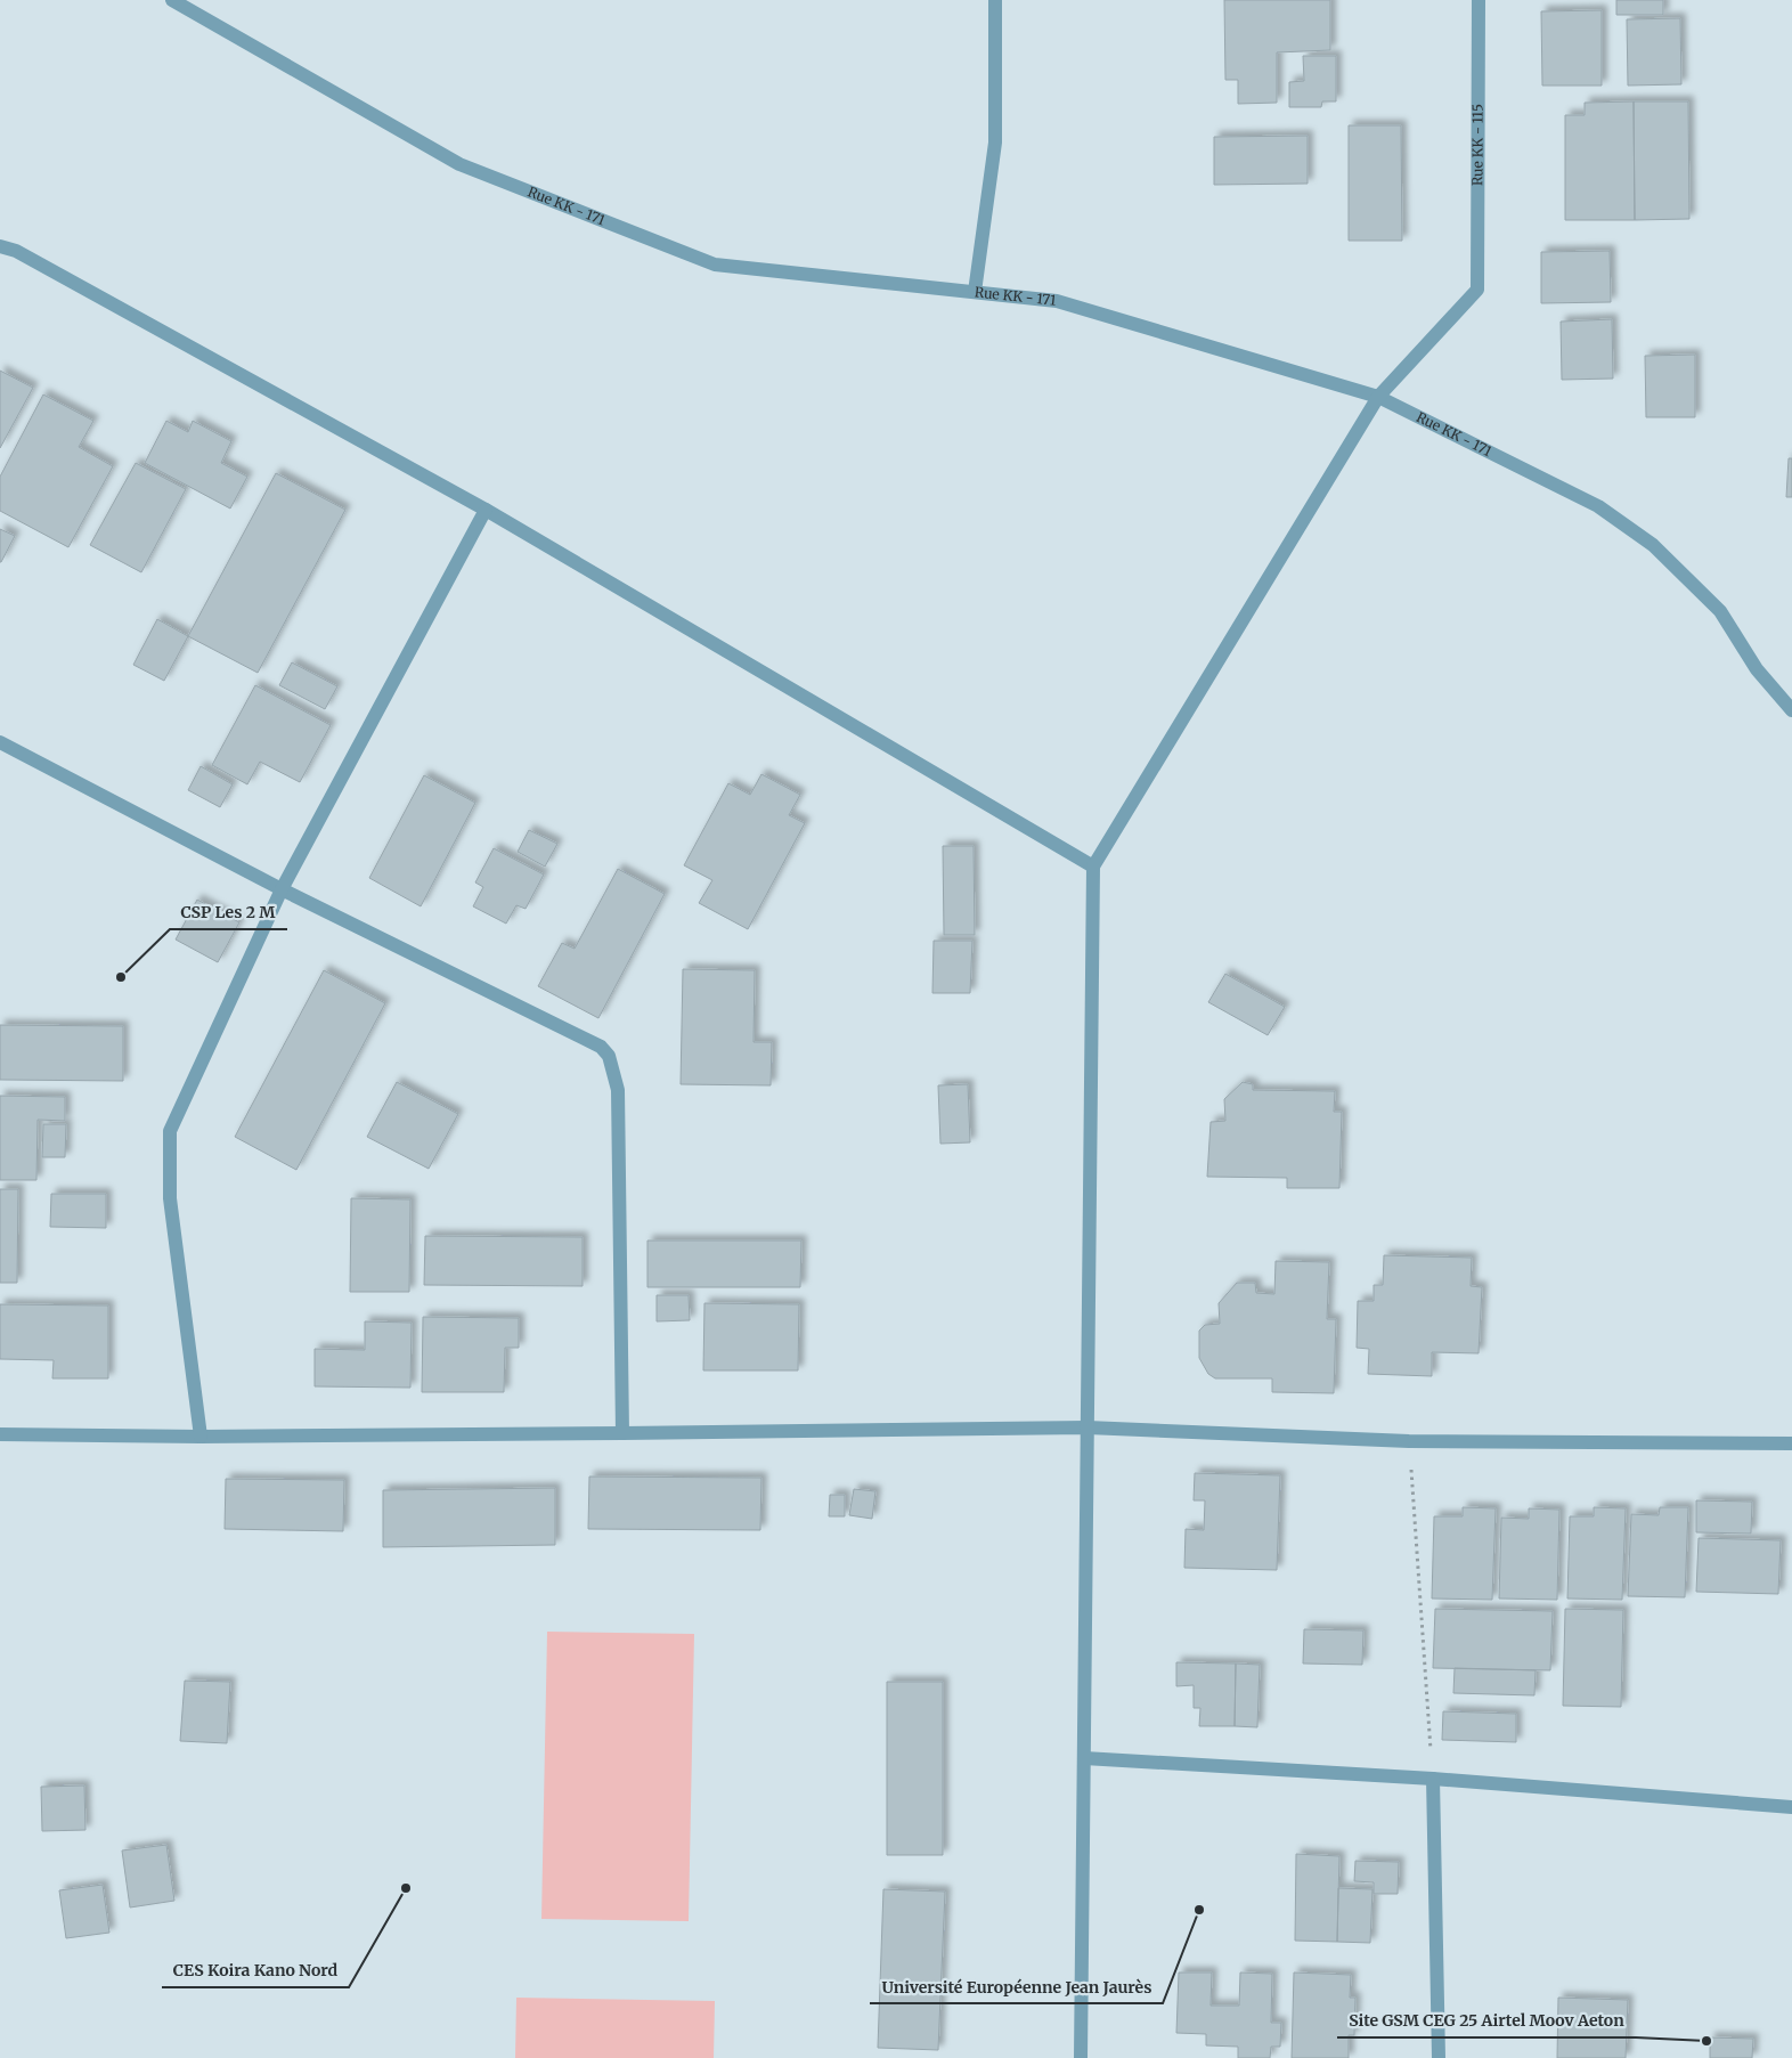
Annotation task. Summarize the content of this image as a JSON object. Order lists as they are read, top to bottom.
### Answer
{
  "streets": {
    "street": ["Rue KK - 115", "Rue KK - 171"]
  },
  "crossings": [
    ["Rue KK - 115", "Rue KK - 171"]
  ],
  "places": [
    "CSP Les 2 M",
    "CES Koira Kano Nord",
    "Université Européenne Jean Jaurès",
    "Site GSM CEG 25 Airtel Moov Aeton"
  ]
}
